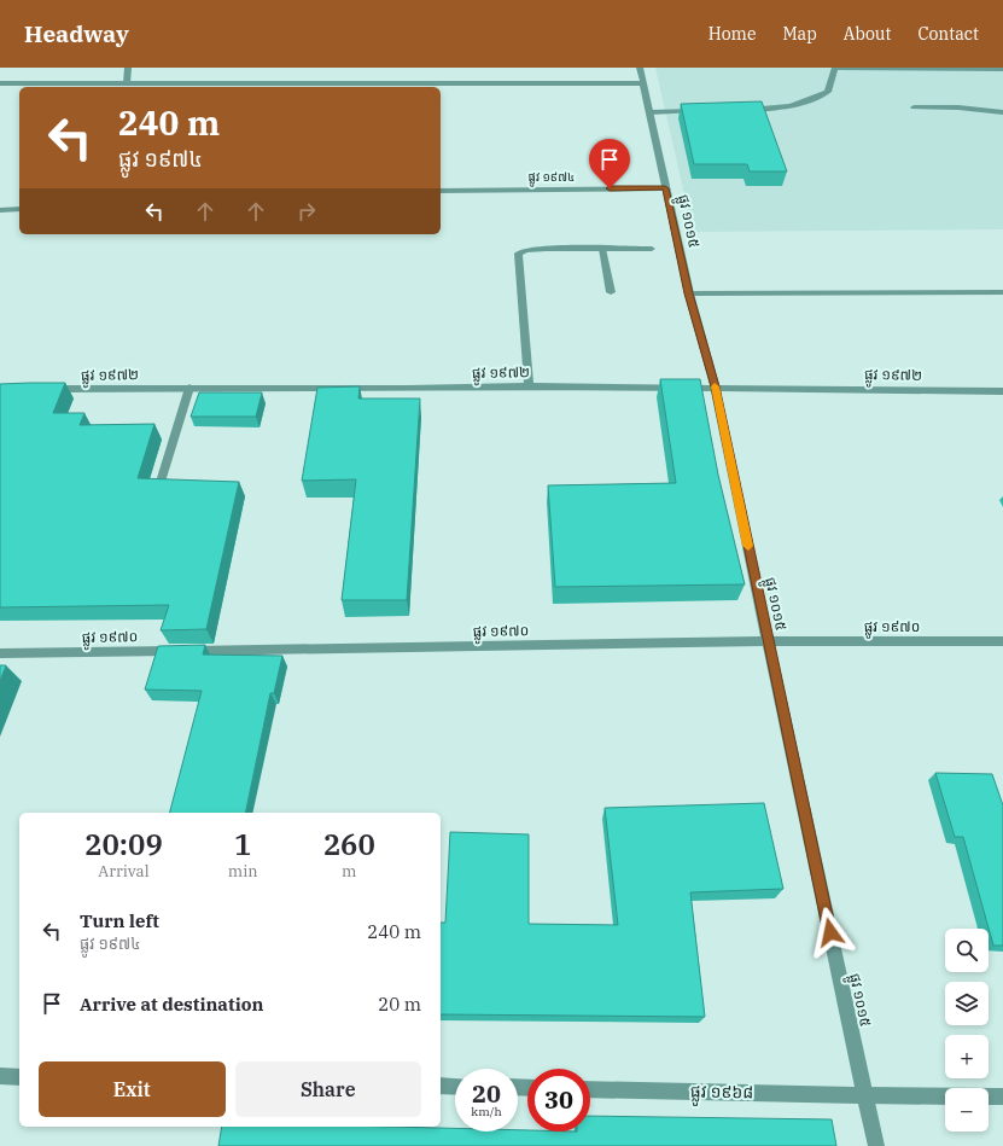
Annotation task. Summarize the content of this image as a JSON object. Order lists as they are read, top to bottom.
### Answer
{
  "streets": {
    "street": [
      "ផ្លូវ ១៩៧៤",
      "ផ្លូវ ១០១៥",
      "ផ្លូវ ១៩៧២",
      "ផ្លូវ ១៩៧០",
      "ផ្លូវ ១៩៦៨"
    ]
  },
  "crossings": [
    ["ផ្លូវ ១៩៧៤", "ផ្លូវ ១០១៥"],
    ["ផ្លូវ ១០១៥", "ផ្លូវ ១៩៧២"],
    ["ផ្លូវ ១០១៥", "ផ្លូវ ១៩៧០"],
    ["ផ្លូវ ១០១៥", "ផ្លូវ ១៩៦៨"]
  ],
  "page": {
    "header": "Headway",
    "nav": [
      "Home",
      "Map",
      "About",
      "Contact"
    ],
    "turn": ["240 m", "ផ្លូវ ១៩៧៤"],
    "eta": [
      "20:09",
      "Arrival",
      "1",
      "min",
      "260",
      "m"
    ],
    "list": [
      {
        "name": "Turn left",
        "note": "ផ្លូវ ១៩៧៤",
        "value": "240 m"
      },
      {
        "name": "Arrive at destination",
        "value": "20 m"
      }
    ],
    "map_buttons": ["+", "−"],
    "buttons": ["Exit", "Share"],
    "speed": "20 km/h",
    "limit": "30"
  }
}
